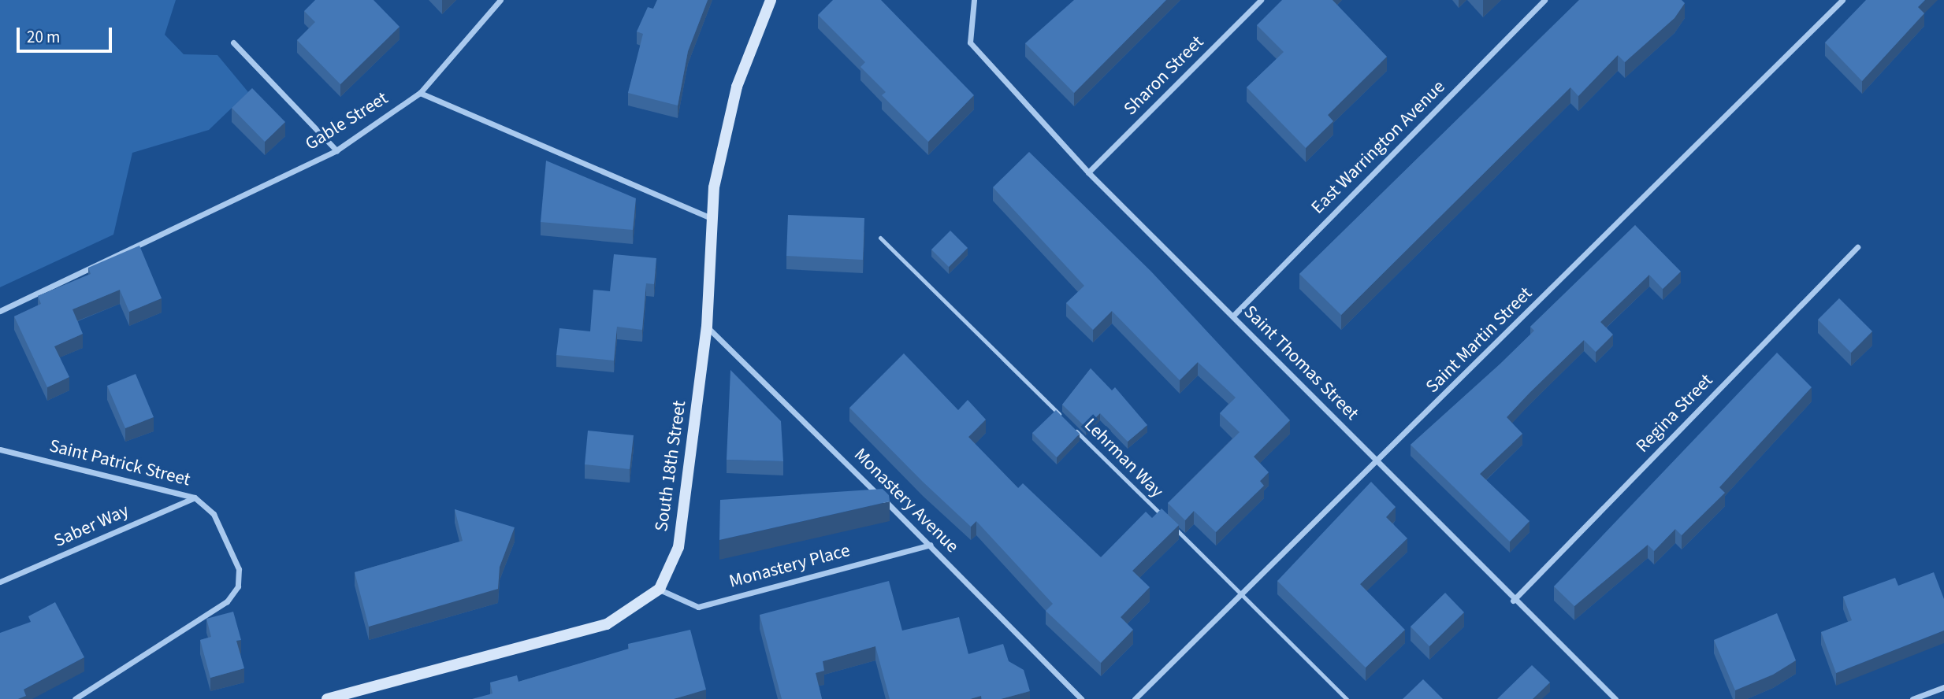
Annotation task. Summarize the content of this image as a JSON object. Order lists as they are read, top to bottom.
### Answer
{
  "streets": {
    "main road": ["South 18th Street"],
    "street": [
      "Sharon Street",
      "Gable Street",
      "East Warrington Avenue",
      "Saint Martin Street",
      "Saint Thomas Street",
      "Regina Street",
      "Saint Patrick Street",
      "Monastery Avenue",
      "Saber Way",
      "Monastery Place"
    ],
    "lane": ["Lehrman Way"]
  },
  "crossings": [
    ["Sharon Street", "Saint Thomas Street"],
    ["East Warrington Avenue", "Saint Thomas Street"],
    ["Saint Martin Street", "Saint Thomas Street"],
    ["Saint Thomas Street", "Regina Street"],
    ["Saint Patrick Street", "Saber Way"],
    ["South 18th Street", "Monastery Avenue"],
    ["South 18th Street", "Monastery Place"],
    ["Monastery Avenue", "Monastery Place"]
  ],
  "scale_bar": "20 m"
}
